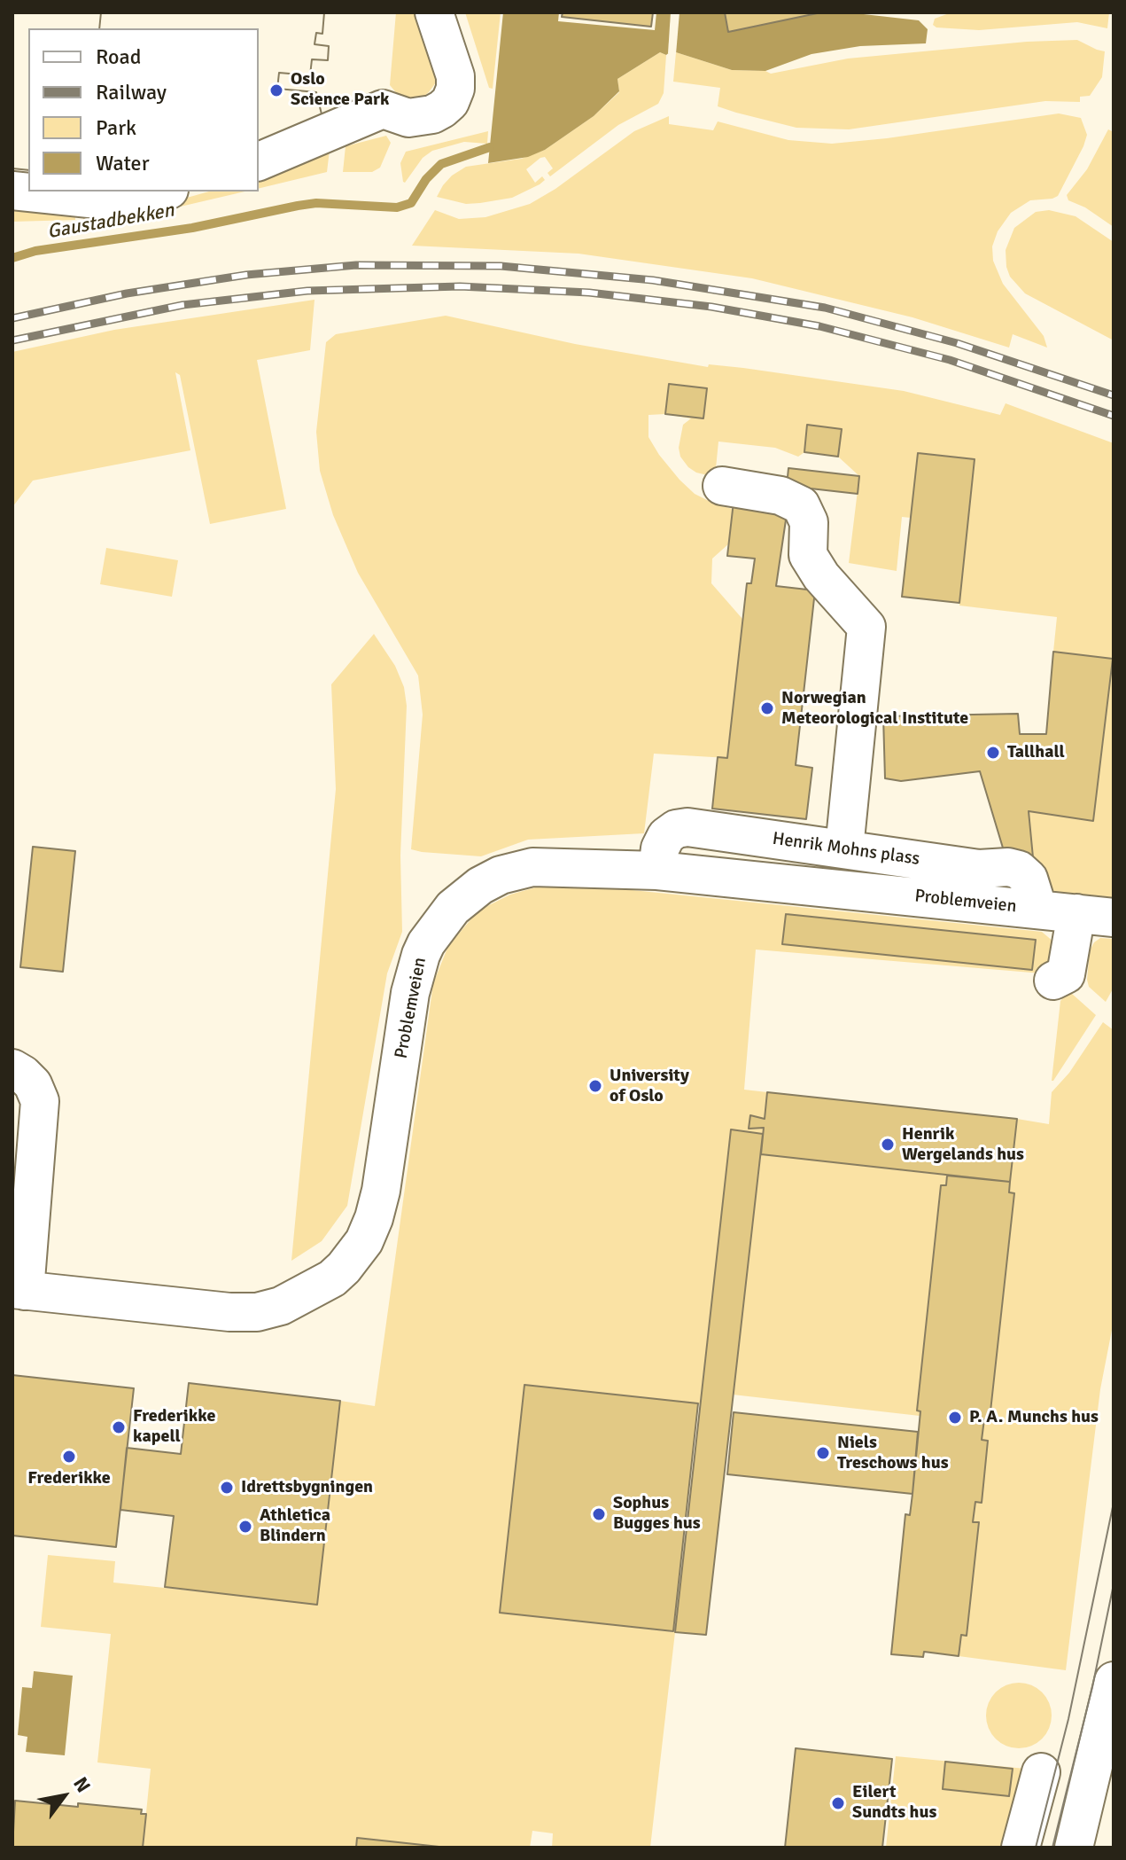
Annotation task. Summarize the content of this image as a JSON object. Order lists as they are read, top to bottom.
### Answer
{
  "streets": {
    "street": ["Henrik Mohns plass", "Problemveien"]
  },
  "crossings": [
    ["Henrik Mohns plass", "Problemveien"]
  ],
  "water": ["Gaustadbekken"],
  "places": [
    "Oslo Science Park",
    "Norwegian Meteorological Institute",
    "Tallhall",
    "University of Oslo",
    "Henrik Wergelands hus",
    "P. A. Munchs hus",
    "Frederikke kapell",
    "Niels Treschows hus",
    "Frederikke",
    "Idrettsbygningen",
    "Sophus Bugges hus",
    "Athletica Blindern",
    "Eilert Sundts hus"
  ],
  "legend": [
    "Road",
    "Railway",
    "Park",
    "Water"
  ],
  "north": "top right"
}
